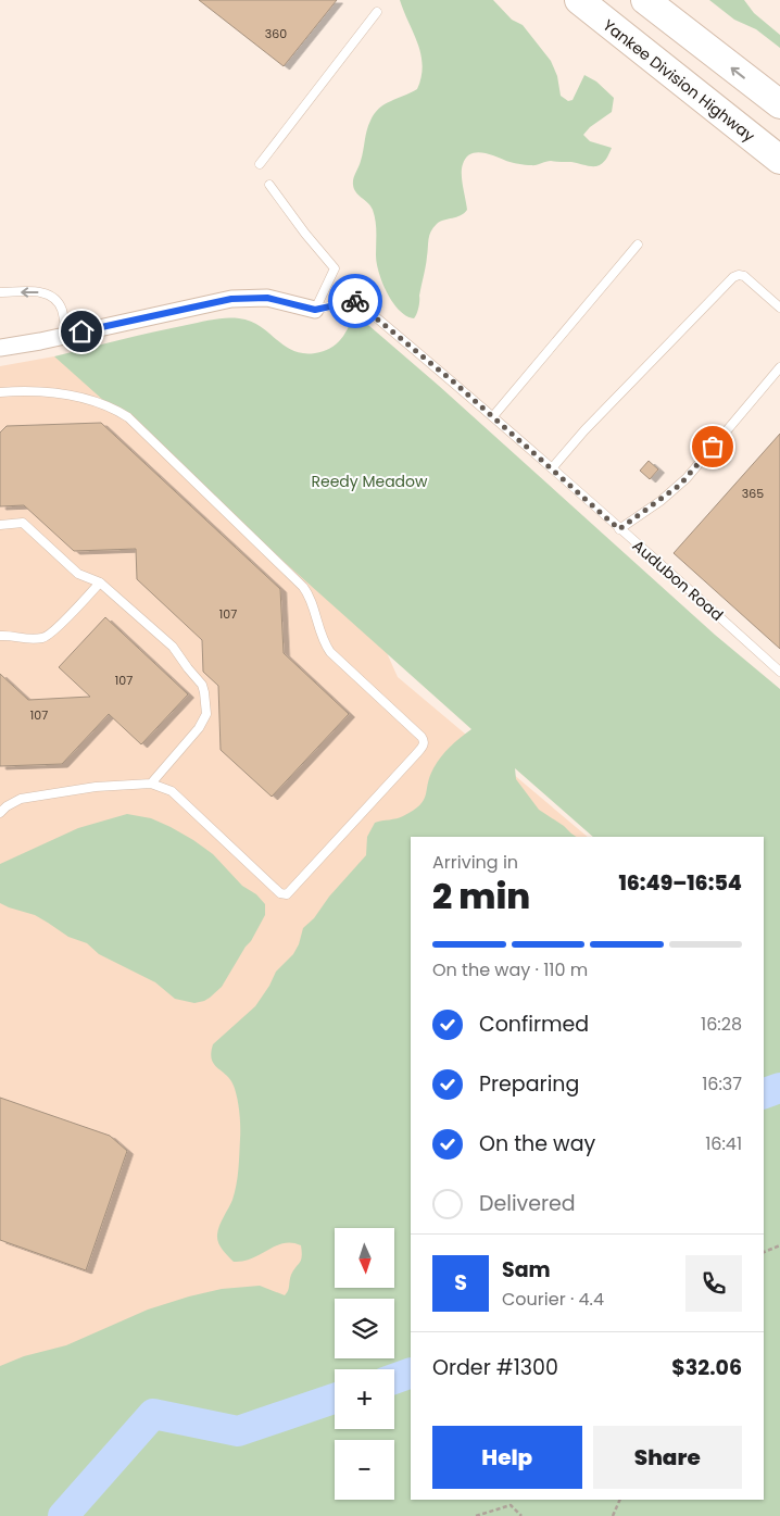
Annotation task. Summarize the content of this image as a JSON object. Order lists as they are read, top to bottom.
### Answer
{
  "streets": {
    "highway": ["Yankee Division Highway"],
    "street": ["Audubon Road"]
  },
  "parks": ["Reedy Meadow"],
  "house_numbers": [
    "360",
    "365",
    "107",
    "107",
    "107"
  ],
  "north": "bottom",
  "page": {
    "heading": ["2 min", "Arriving in", "16:49–16:54"],
    "panel": [
      "Sam",
      "Courier · 4.4",
      "Order #1300",
      "$32.06"
    ],
    "bar": "On the way · 110 m",
    "list": [
      ["Confirmed", "16:28"],
      ["Preparing", "16:37"],
      ["On the way", "16:41"],
      "Delivered"
    ],
    "map_buttons": ["+", "−"],
    "round": "S",
    "buttons": ["Help", "Share"]
  }
}
